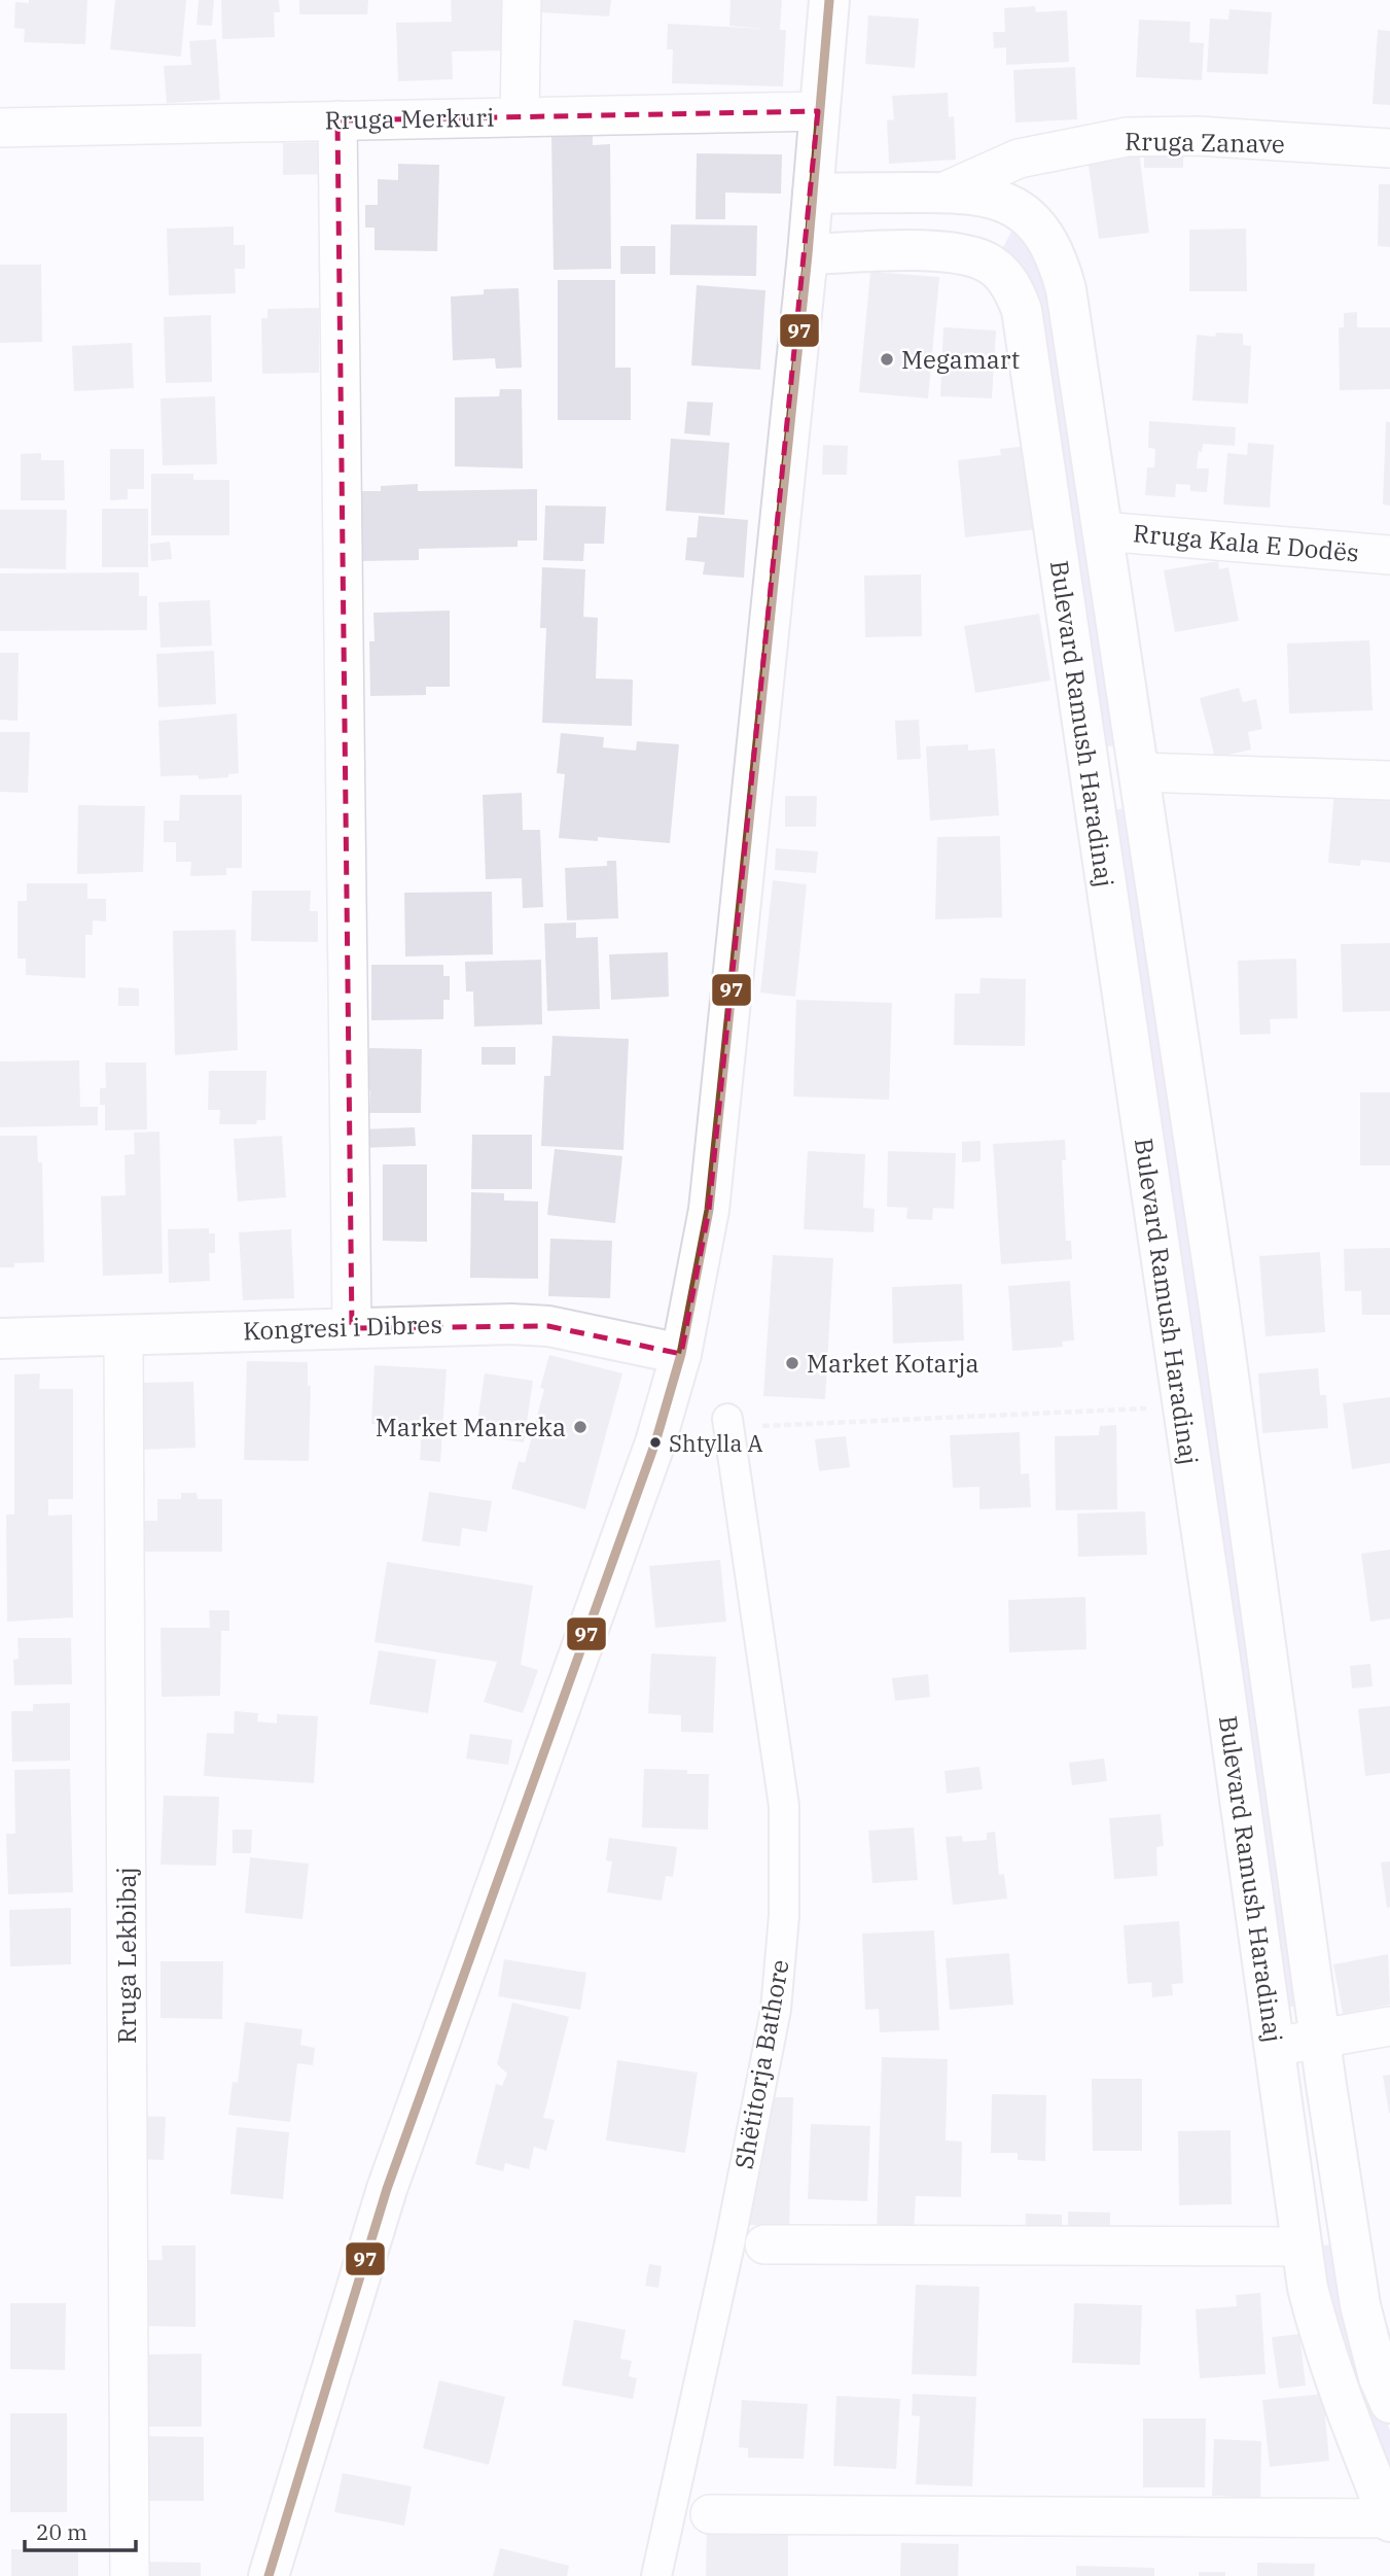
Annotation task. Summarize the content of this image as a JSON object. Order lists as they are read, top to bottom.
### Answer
{
  "streets": {
    "street": [
      "Rruga Merkuri",
      "Rruga Zanave",
      "Rruga Kala E Dodës",
      "Bulevard Ramush Haradinaj",
      "Kongresi i Dibres",
      "Rruga Lekbibaj",
      "Shëtitorja Bathore"
    ]
  },
  "crossings": [
    ["Rruga Zanave", "Bulevard Ramush Haradinaj"],
    ["Rruga Kala E Dodës", "Bulevard Ramush Haradinaj"],
    ["Kongresi i Dibres", "Rruga Lekbibaj"]
  ],
  "places": [
    "Megamart",
    "Market Kotarja",
    "Market Manreka",
    "Shtylla A"
  ],
  "lines": ["transit line 97"],
  "scale_bar": "20 m"
}
